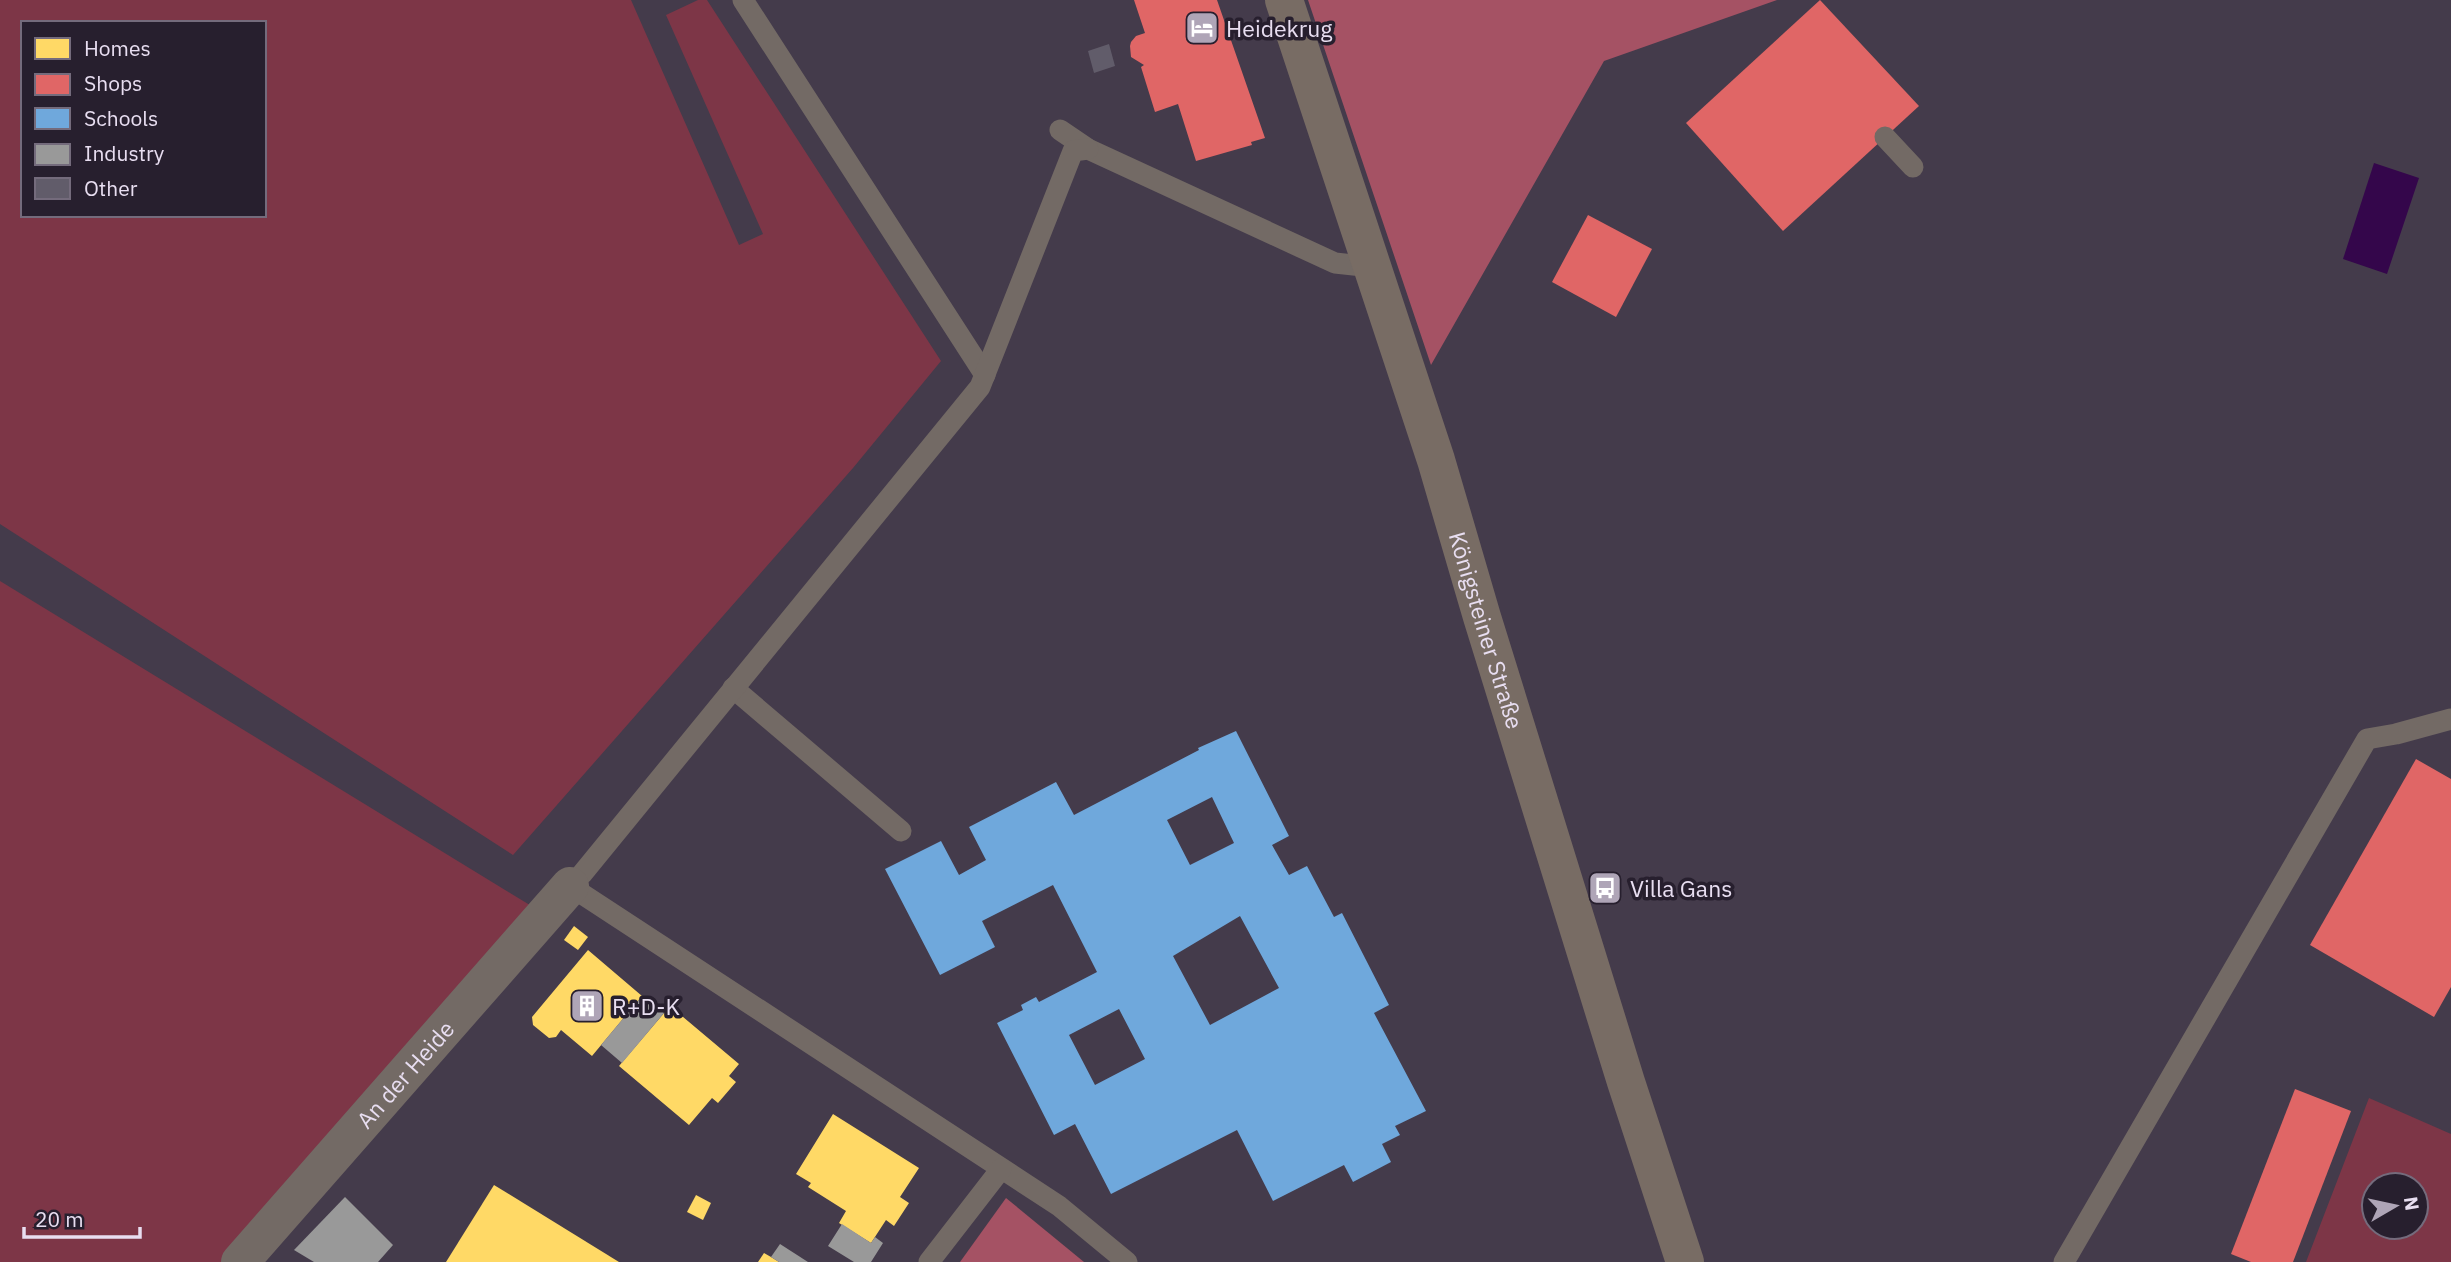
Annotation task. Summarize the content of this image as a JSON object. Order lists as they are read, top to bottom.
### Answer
{
  "streets": {
    "main road": ["Königsteiner Straße"],
    "street": ["An der Heide"]
  },
  "places": {
    "hotel": ["Heidekrug"],
    "bus stop": ["Villa Gans"],
    "building": ["R+D-K"]
  },
  "legend": [
    "Homes",
    "Shops",
    "Schools",
    "Industry",
    "Other"
  ],
  "scale_bar": "20 m",
  "north": "right"
}
